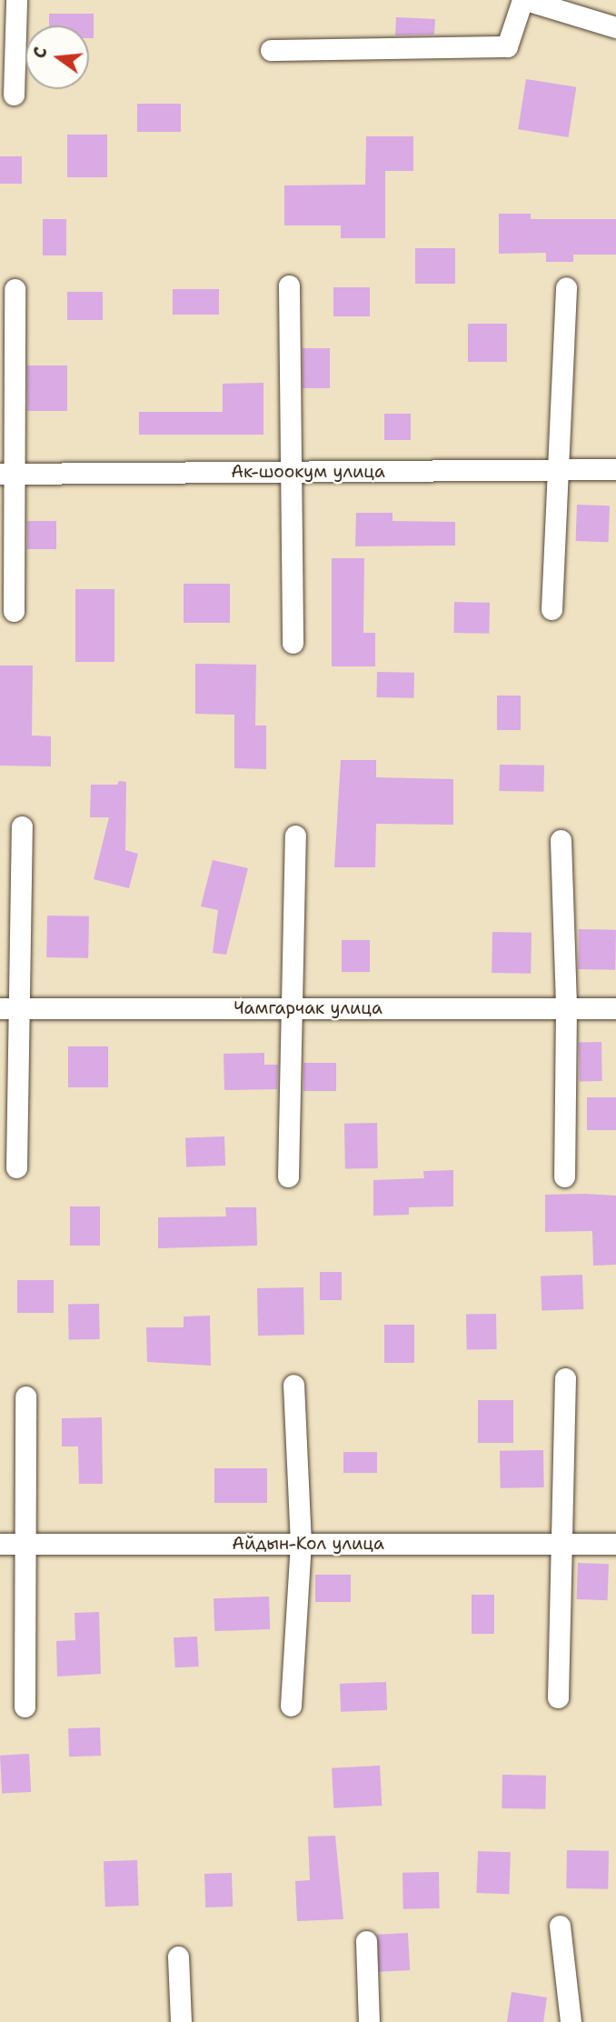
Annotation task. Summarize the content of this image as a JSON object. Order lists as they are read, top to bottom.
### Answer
{
  "streets": {
    "street": ["Ак-шоокум улица", "Чамгарчак улица", "Айдын-Кол улица"]
  },
  "north": "left"
}
